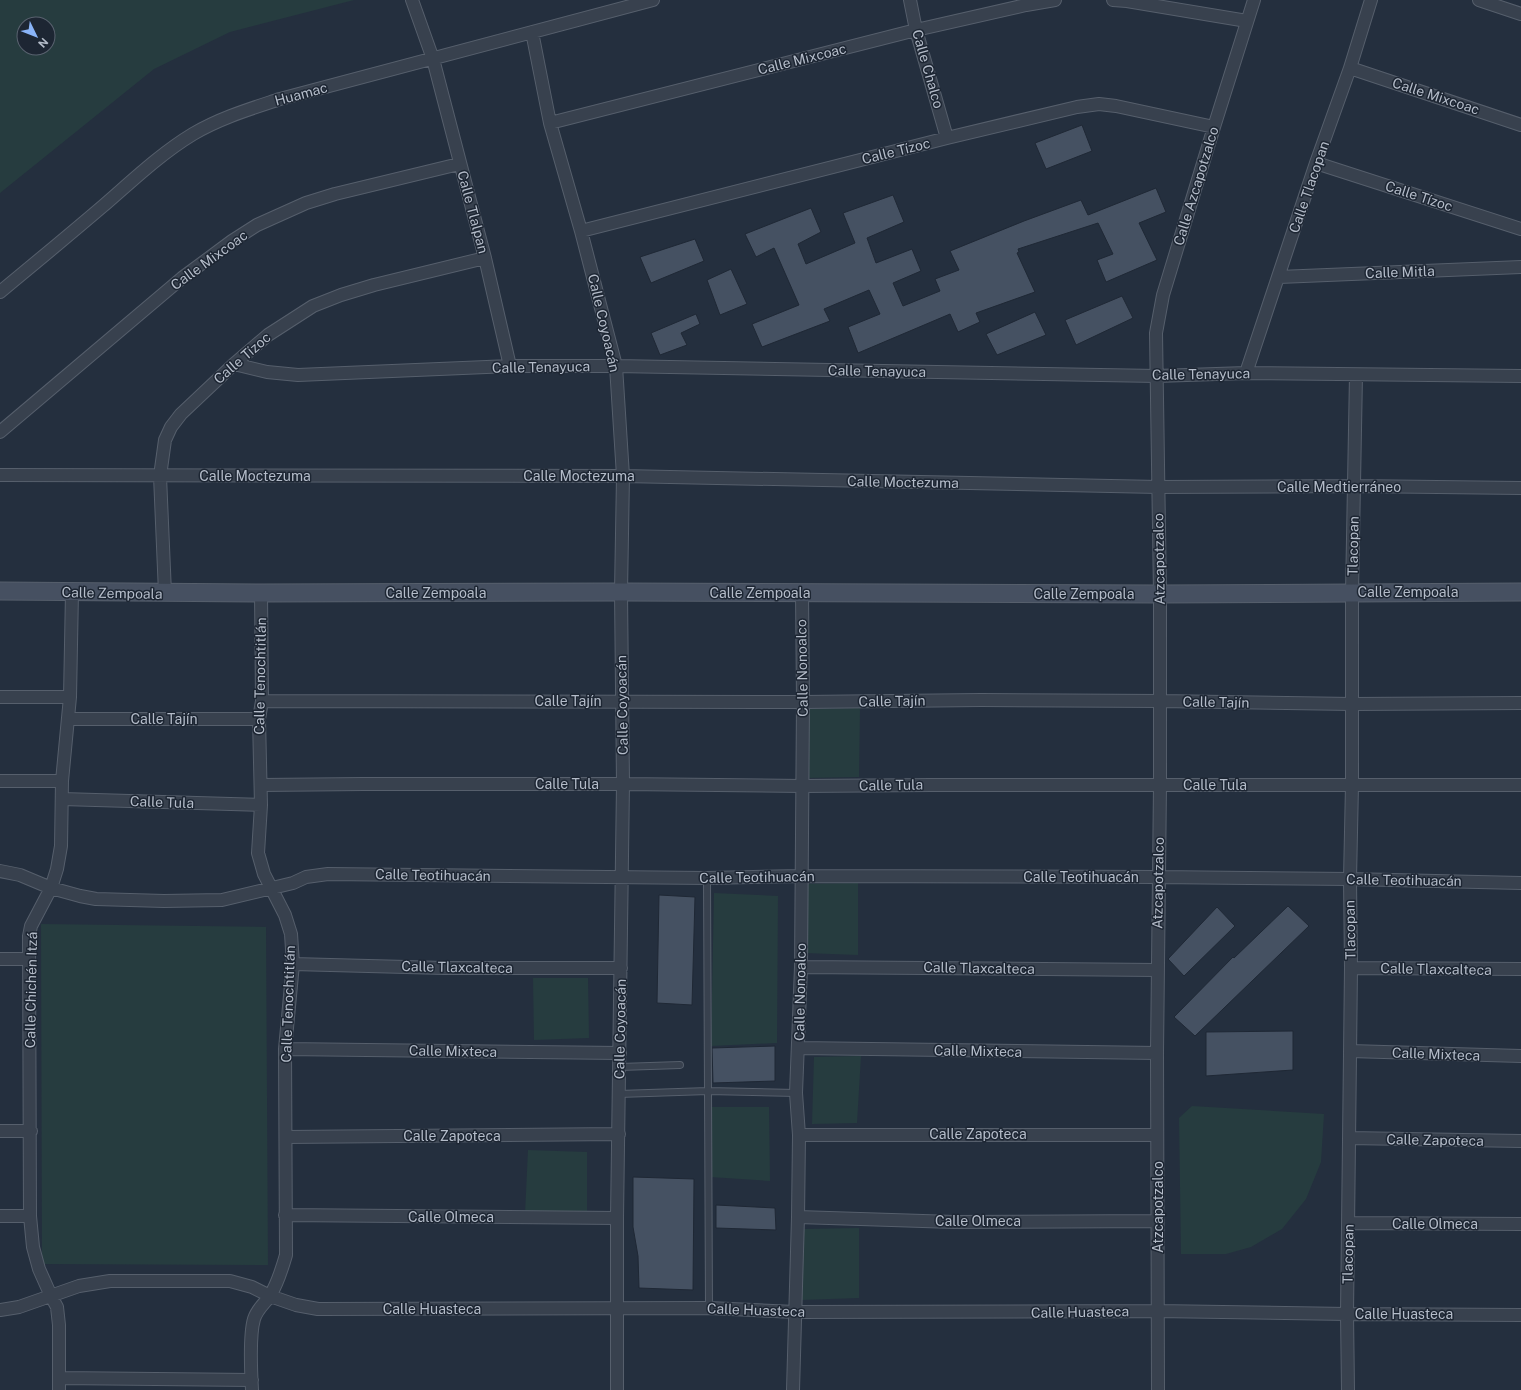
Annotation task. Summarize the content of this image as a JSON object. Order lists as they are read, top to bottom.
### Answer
{
  "streets": {
    "street": [
      "Calle Mixcoac",
      "Calle Chalco",
      "Huamac",
      "Calle Tízoc",
      "Calle Azcapotzalco",
      "Calle Tlacopan",
      "Calle Tlalpan",
      "Calle Mitla",
      "Calle Coyoacán",
      "Calle Tenayuca",
      "Calle Moctezuma",
      "Calle Medtierráneo",
      "Tlacopan",
      "Atzcapotzalco",
      "Calle Zempoala",
      "Calle Nonoalco",
      "Calle Tenochtitlán",
      "Calle Tajín",
      "Calle Tula",
      "Calle Teotihuacán",
      "Calle Tlaxcalteca",
      "Calle Chichén Itzá",
      "Calle Mixteca",
      "Calle Zapoteca",
      "Calle Olmeca",
      "Calle Huasteca"
    ]
  },
  "crossings": [
    ["Calle Mixcoac", "Calle Chalco"],
    ["Calle Mixcoac", "Calle Tlacopan"],
    ["Calle Mixcoac", "Calle Tlalpan"],
    ["Calle Mixcoac", "Calle Coyoacán"],
    ["Calle Chalco", "Calle Tízoc"],
    ["Huamac", "Calle Tlalpan"],
    ["Huamac", "Calle Coyoacán"],
    ["Calle Tízoc", "Calle Azcapotzalco"],
    ["Calle Tízoc", "Calle Tlacopan"],
    ["Calle Tízoc", "Calle Tlalpan"],
    ["Calle Tízoc", "Calle Coyoacán"],
    ["Calle Tízoc", "Calle Tenayuca"],
    ["Calle Tízoc", "Calle Moctezuma"],
    ["Calle Tízoc", "Calle Zempoala"],
    ["Calle Azcapotzalco", "Calle Tenayuca"],
    ["Calle Azcapotzalco", "Atzcapotzalco"],
    ["Calle Tlacopan", "Calle Mitla"],
    ["Calle Tlacopan", "Calle Tenayuca"],
    ["Calle Tlalpan", "Calle Tenayuca"],
    ["Calle Coyoacán", "Calle Tenayuca"],
    ["Calle Coyoacán", "Calle Moctezuma"],
    ["Calle Coyoacán", "Calle Zempoala"],
    ["Calle Coyoacán", "Calle Tajín"],
    ["Calle Coyoacán", "Calle Tula"],
    ["Calle Coyoacán", "Calle Teotihuacán"],
    ["Calle Coyoacán", "Calle Tlaxcalteca"],
    ["Calle Coyoacán", "Calle Mixteca"],
    ["Calle Coyoacán", "Calle Zapoteca"],
    ["Calle Coyoacán", "Calle Olmeca"],
    ["Calle Coyoacán", "Calle Huasteca"],
    ["Calle Tenayuca", "Tlacopan"],
    ["Calle Tenayuca", "Atzcapotzalco"],
    ["Calle Moctezuma", "Calle Medtierráneo"],
    ["Calle Moctezuma", "Atzcapotzalco"],
    ["Calle Medtierráneo", "Tlacopan"],
    ["Calle Medtierráneo", "Atzcapotzalco"],
    ["Tlacopan", "Calle Zempoala"],
    ["Tlacopan", "Calle Tajín"],
    ["Tlacopan", "Calle Tula"],
    ["Tlacopan", "Calle Teotihuacán"],
    ["Tlacopan", "Calle Tlaxcalteca"],
    ["Tlacopan", "Calle Mixteca"],
    ["Tlacopan", "Calle Zapoteca"],
    ["Tlacopan", "Calle Olmeca"],
    ["Tlacopan", "Calle Huasteca"],
    ["Atzcapotzalco", "Calle Zempoala"],
    ["Atzcapotzalco", "Calle Tajín"],
    ["Atzcapotzalco", "Calle Tula"],
    ["Atzcapotzalco", "Calle Teotihuacán"],
    ["Atzcapotzalco", "Calle Tlaxcalteca"],
    ["Atzcapotzalco", "Calle Mixteca"],
    ["Atzcapotzalco", "Calle Zapoteca"],
    ["Atzcapotzalco", "Calle Olmeca"],
    ["Atzcapotzalco", "Calle Huasteca"],
    ["Calle Zempoala", "Calle Nonoalco"],
    ["Calle Zempoala", "Calle Tenochtitlán"],
    ["Calle Zempoala", "Calle Chichén Itzá"],
    ["Calle Nonoalco", "Calle Tajín"],
    ["Calle Nonoalco", "Calle Tula"],
    ["Calle Nonoalco", "Calle Teotihuacán"],
    ["Calle Nonoalco", "Calle Tlaxcalteca"],
    ["Calle Nonoalco", "Calle Mixteca"],
    ["Calle Nonoalco", "Calle Zapoteca"],
    ["Calle Nonoalco", "Calle Olmeca"],
    ["Calle Nonoalco", "Calle Huasteca"],
    ["Calle Tenochtitlán", "Calle Tajín"],
    ["Calle Tenochtitlán", "Calle Tula"],
    ["Calle Tenochtitlán", "Calle Teotihuacán"],
    ["Calle Tenochtitlán", "Calle Tlaxcalteca"],
    ["Calle Tenochtitlán", "Calle Mixteca"],
    ["Calle Tenochtitlán", "Calle Zapoteca"],
    ["Calle Tenochtitlán", "Calle Olmeca"],
    ["Calle Tenochtitlán", "Calle Huasteca"],
    ["Calle Tajín", "Calle Chichén Itzá"],
    ["Calle Tula", "Calle Chichén Itzá"],
    ["Calle Teotihuacán", "Calle Chichén Itzá"],
    ["Calle Chichén Itzá", "Calle Huasteca"]
  ],
  "north": "bottom right"
}
